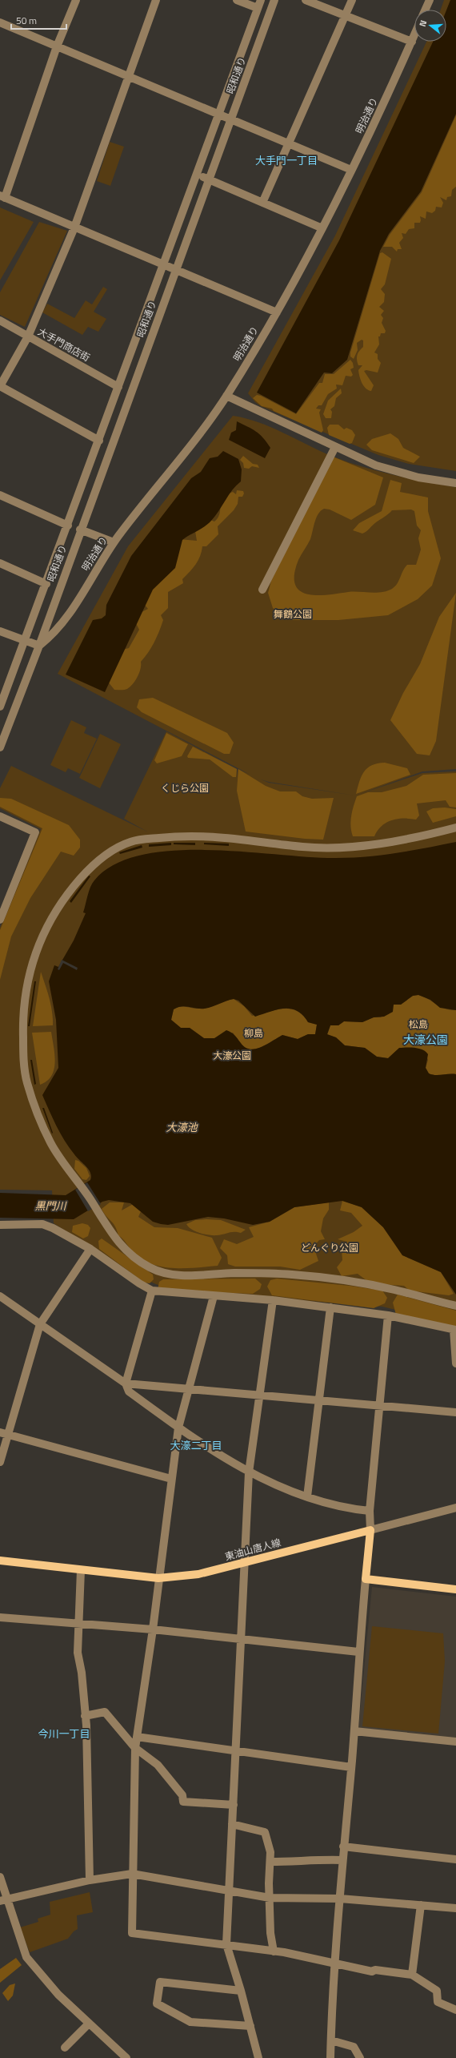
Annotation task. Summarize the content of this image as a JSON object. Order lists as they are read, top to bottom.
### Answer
{
  "streets": {
    "main road": ["東油山唐人線"],
    "street": ["昭和通り", "明治通り", "大手門商店街"]
  },
  "crossings": [
    ["昭和通り", "明治通り"],
    ["昭和通り", "大手門商店街"]
  ],
  "districts": [
    "大手門一丁目",
    "大濠公園",
    "大濠二丁目",
    "今川一丁目"
  ],
  "water": ["大濠池", "黒門川"],
  "parks": [
    "舞鶴公園",
    "くじら公園",
    "松島",
    "柳島",
    "大濠公園",
    "どんぐり公園"
  ],
  "scale_bar": "50 m",
  "north": "left"
}
